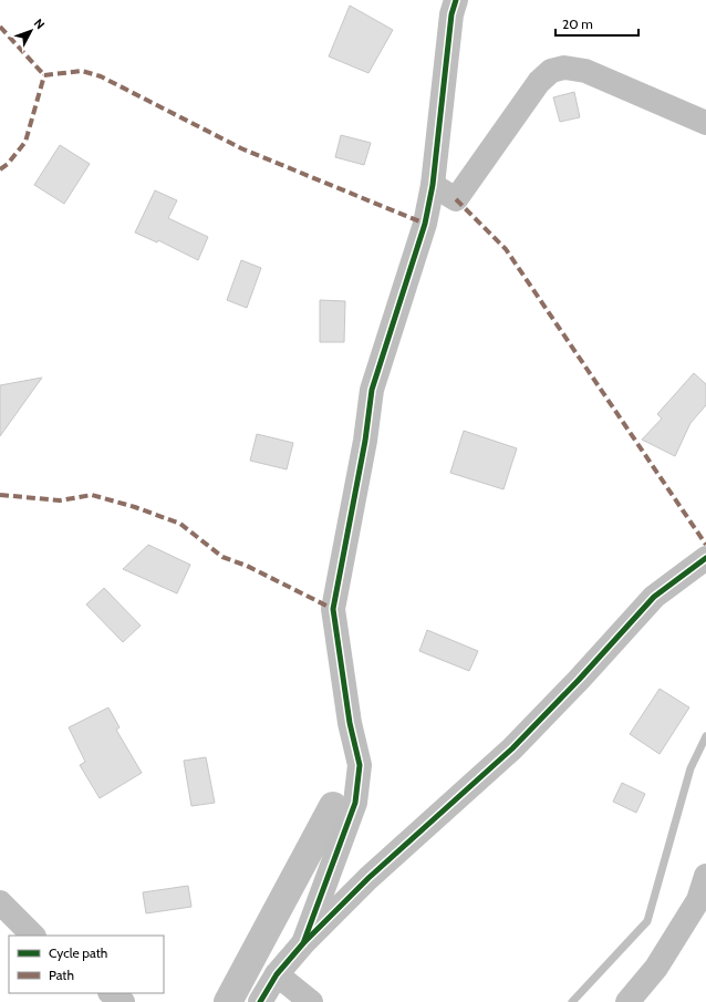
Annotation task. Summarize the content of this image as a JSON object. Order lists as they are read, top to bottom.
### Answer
{
  "legend": ["Cycle path", "Path"],
  "scale_bar": "20 m",
  "north": "top right"
}
